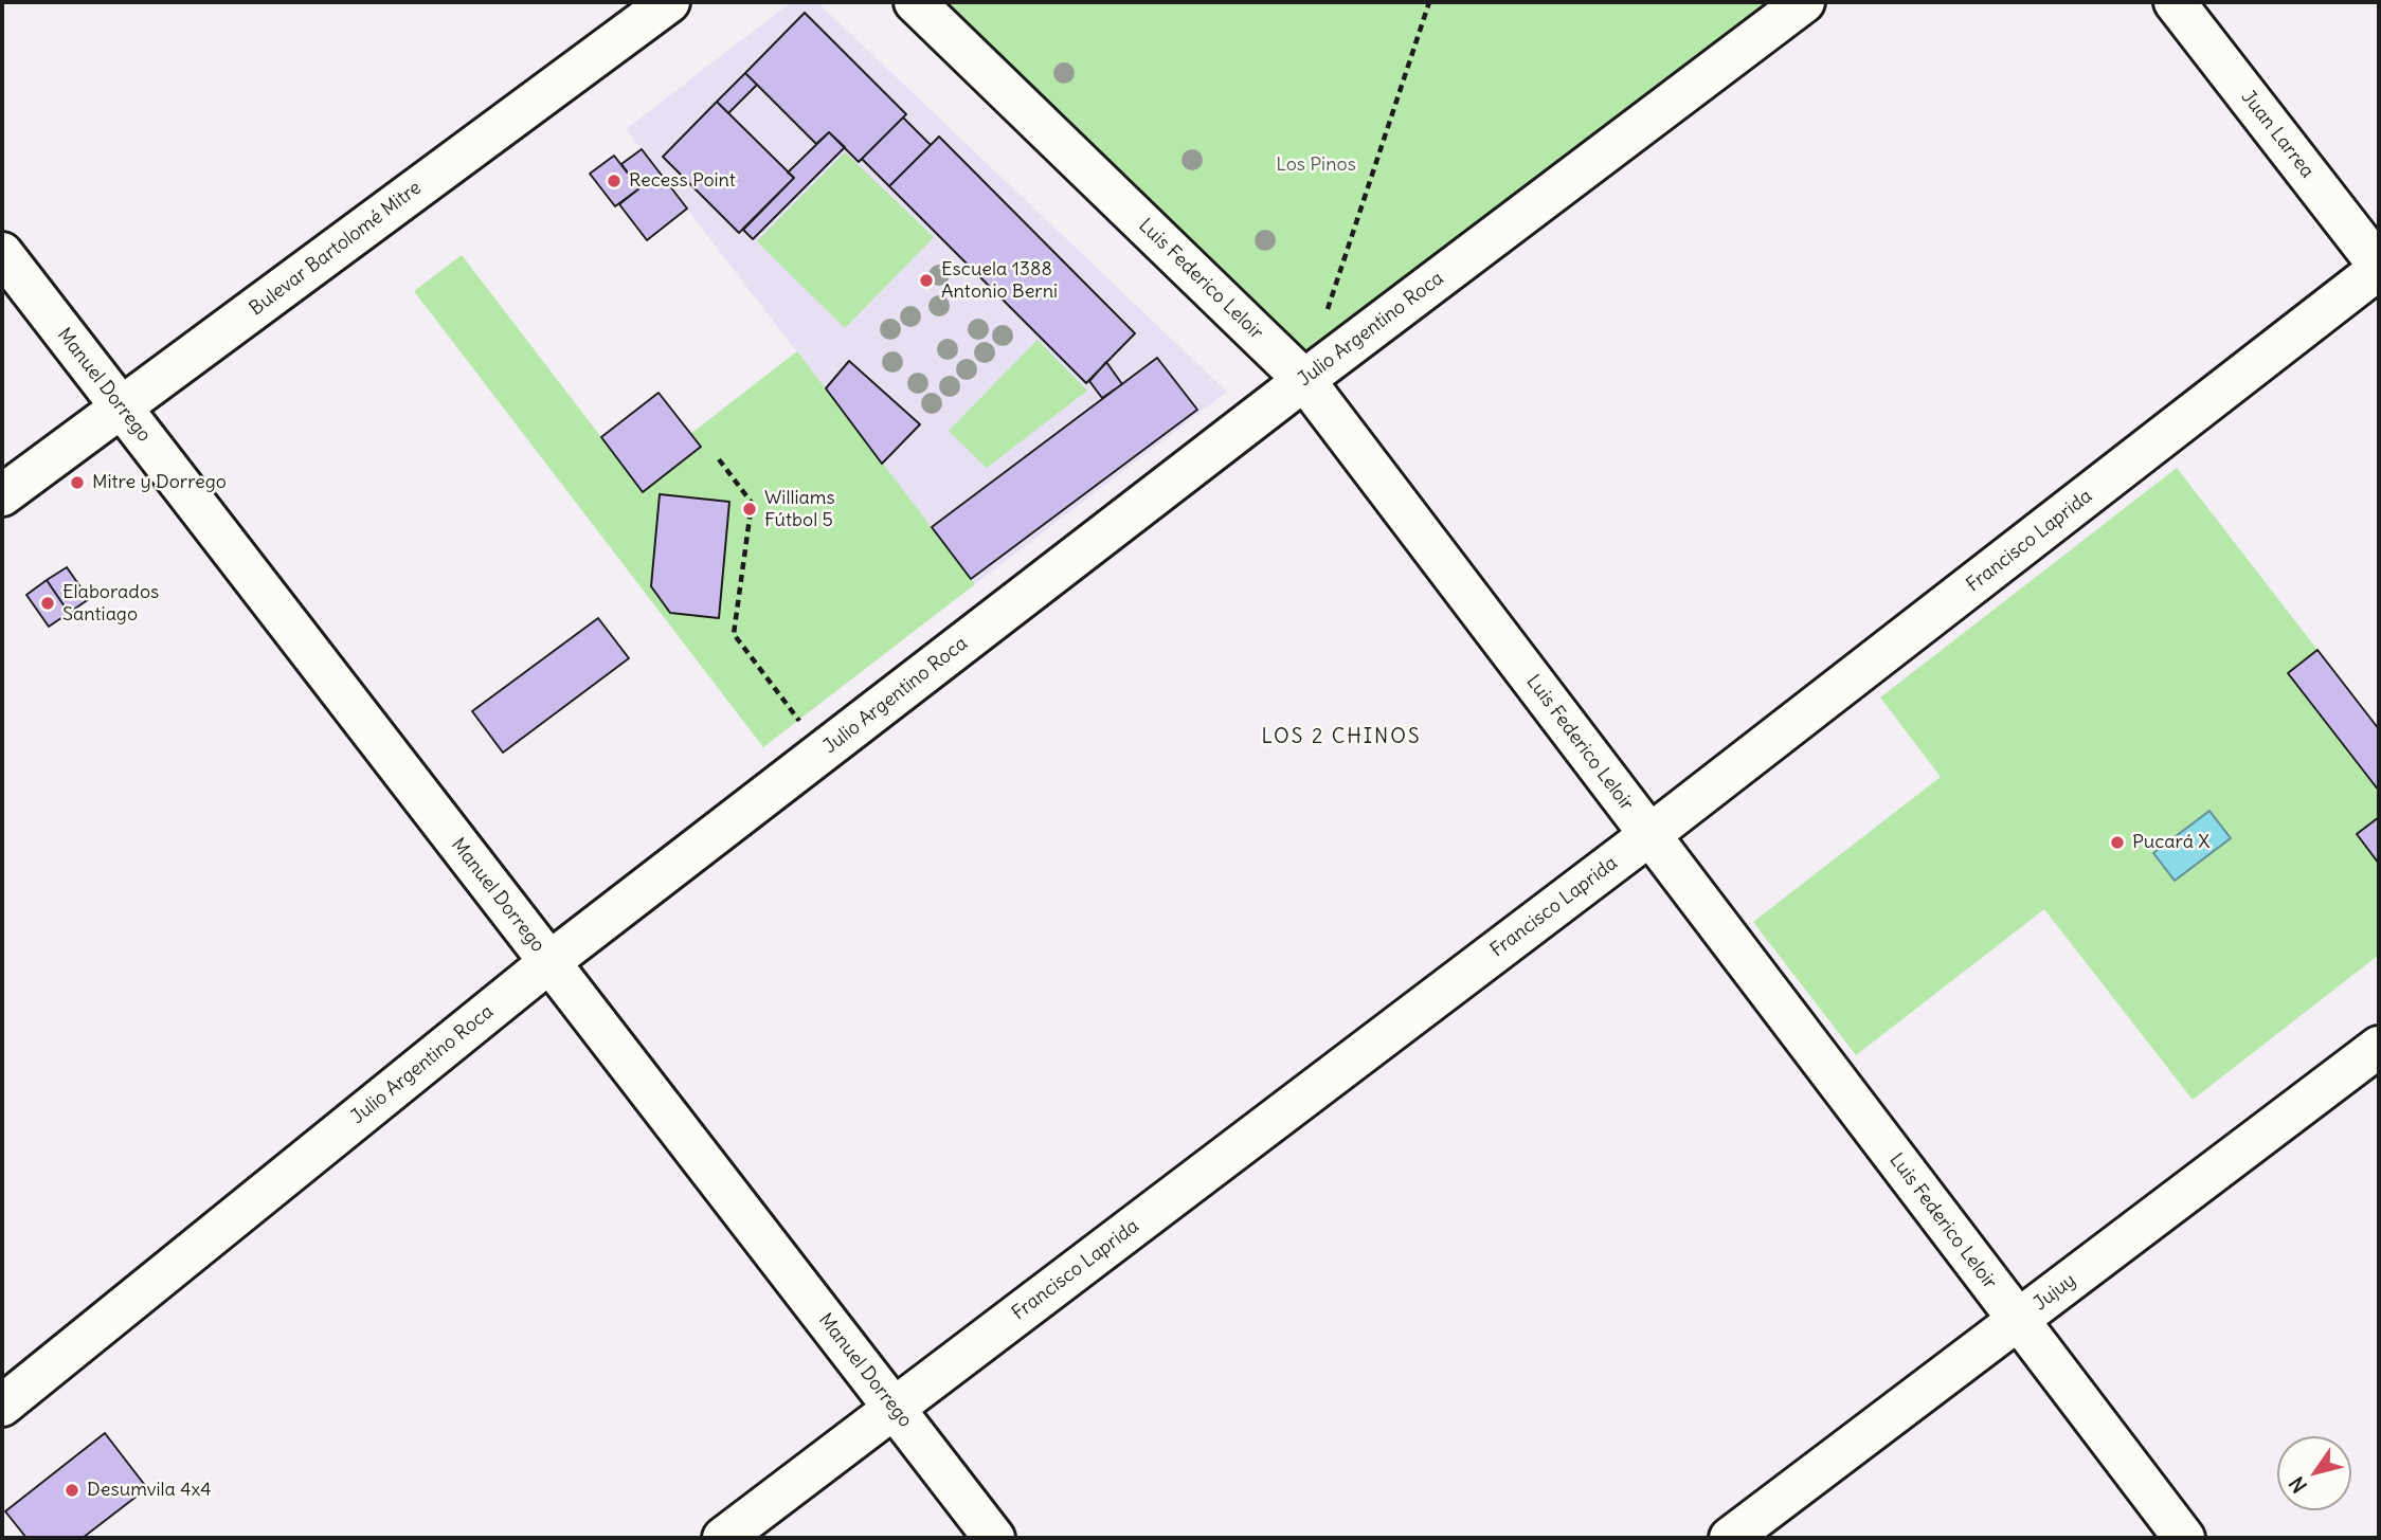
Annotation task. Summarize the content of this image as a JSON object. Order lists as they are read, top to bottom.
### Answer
{
  "streets": {
    "street": [
      "Juan Larrea",
      "Bulevar Bartolomé Mitre",
      "Luis Federico Leloir",
      "Julio Argentino Roca",
      "Manuel Dorrego",
      "Francisco Laprida",
      "Jujuy"
    ]
  },
  "crossings": [
    ["Juan Larrea", "Francisco Laprida"],
    ["Bulevar Bartolomé Mitre", "Manuel Dorrego"],
    ["Luis Federico Leloir", "Julio Argentino Roca"],
    ["Luis Federico Leloir", "Francisco Laprida"],
    ["Luis Federico Leloir", "Jujuy"],
    ["Julio Argentino Roca", "Manuel Dorrego"],
    ["Manuel Dorrego", "Francisco Laprida"]
  ],
  "districts": ["LOS 2 CHINOS"],
  "parks": ["Los Pinos"],
  "places": [
    "Recess Point",
    "Escuela 1388 Antonio Berni",
    "Mitre y Dorrego",
    "Williams Fútbol 5",
    "Elaborados Santiago",
    "Pucará X",
    "Desumvila 4x4"
  ],
  "north": "bottom left"
}
